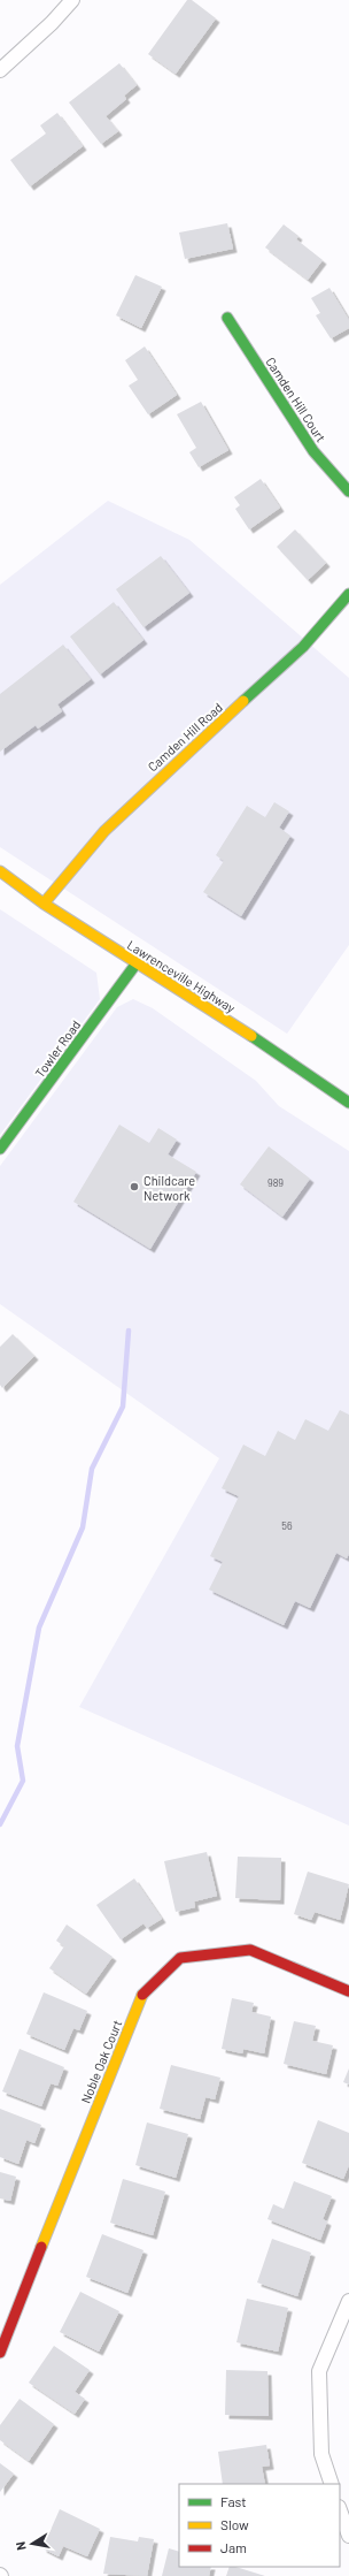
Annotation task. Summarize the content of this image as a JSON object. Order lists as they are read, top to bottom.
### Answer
{
  "streets": {
    "street": [
      "Camden Hill Court",
      "Camden Hill Road",
      "Lawrenceville Highway",
      "Towler Road",
      "Noble Oak Court"
    ]
  },
  "crossings": [
    ["Camden Hill Road", "Lawrenceville Highway"],
    ["Lawrenceville Highway", "Towler Road"]
  ],
  "places": ["Childcare Network"],
  "house_numbers": ["989", "56"],
  "legend": ["Fast", "Slow", "Jam"],
  "north": "left"
}
